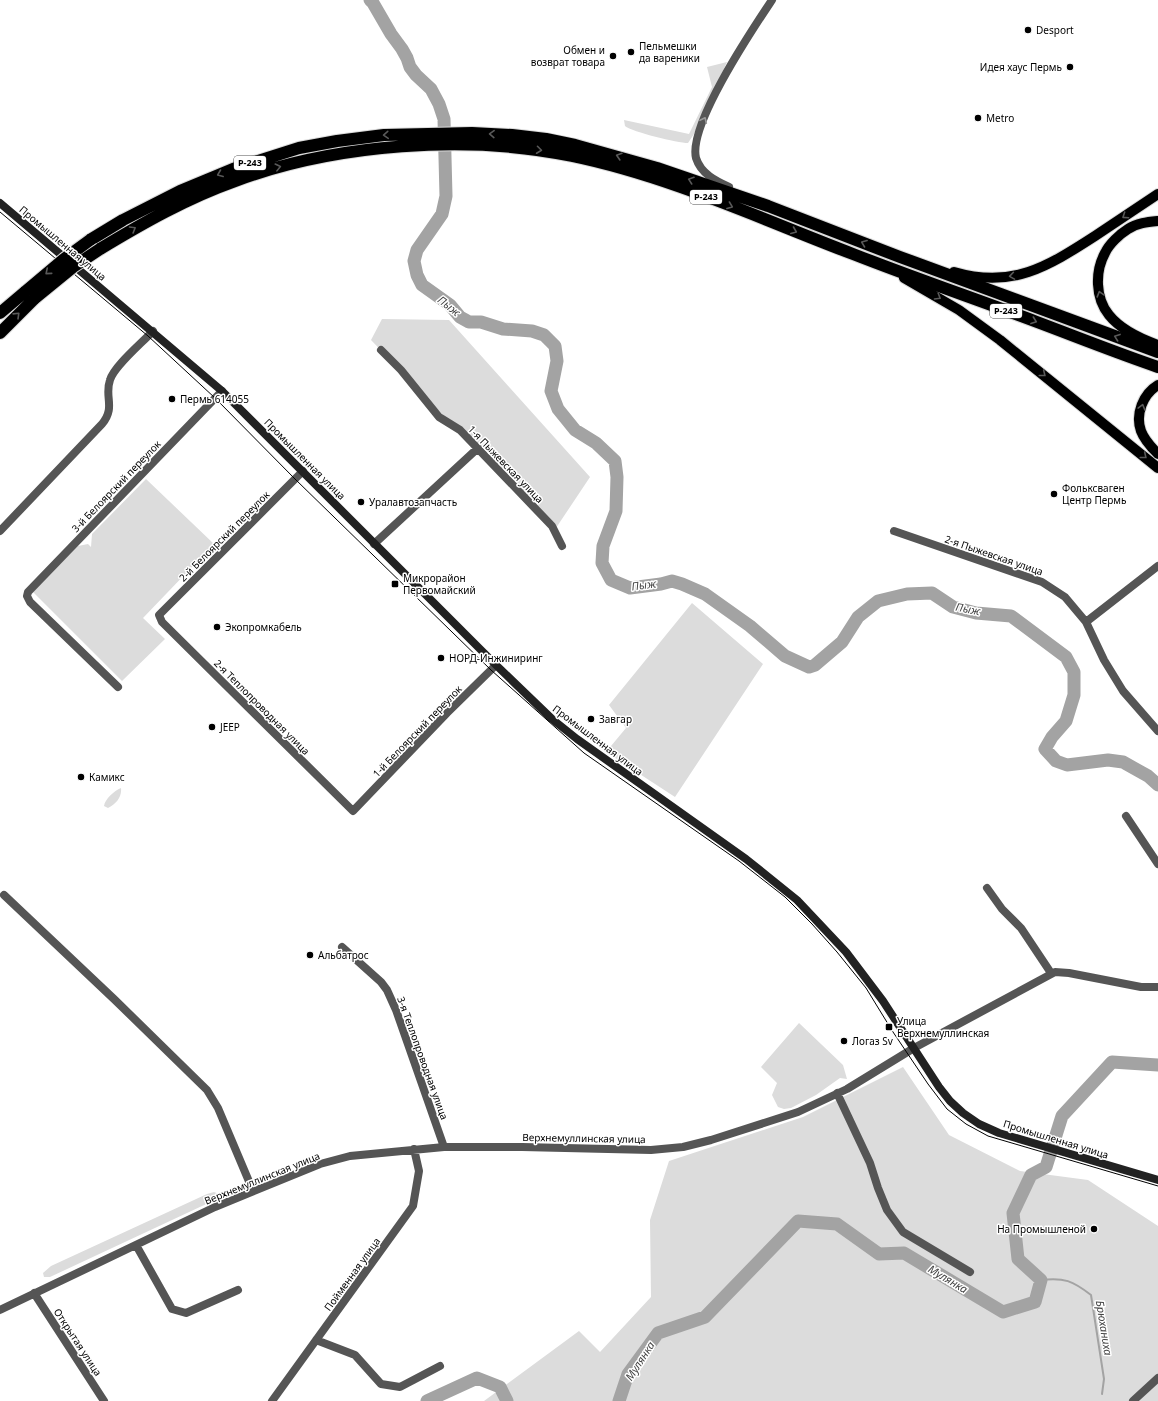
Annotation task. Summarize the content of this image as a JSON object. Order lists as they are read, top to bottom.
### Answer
{
  "streets": {
    "highway": ["Р-243"],
    "street": [
      "Промышленная улица",
      "1-я Пыжевская улица",
      "3-й Белоярский переулок",
      "2-й Белоярский переулок",
      "2-я Пыжевская улица",
      "2-я Теплопроводная улица",
      "1-й Белоярский переулок",
      "3-я Теплопроводная улица",
      "Верхнемуллинская улица",
      "Пойменная улица",
      "Открытая улица"
    ]
  },
  "crossings": [
    ["Промышленная улица", "3-й Белоярский переулок"],
    ["Промышленная улица", "2-й Белоярский переулок"],
    ["Промышленная улица", "1-й Белоярский переулок"],
    ["Промышленная улица", "Верхнемуллинская улица"],
    ["2-й Белоярский переулок", "2-я Теплопроводная улица"],
    ["2-я Теплопроводная улица", "1-й Белоярский переулок"],
    ["3-я Теплопроводная улица", "Верхнемуллинская улица"],
    ["Верхнемуллинская улица", "Пойменная улица"],
    ["Верхнемуллинская улица", "Открытая улица"]
  ],
  "water": ["Пыж", "Мулянка", "Брюханиха"],
  "places": {
    "other": [
      "Desport",
      "Пельмешки да вареники",
      "Обмен и возврат товара",
      "Идея хаус Пермь",
      "Metro",
      "Пермь 614055",
      "Фольксваген Центр Пермь",
      "Уралавтозапчасть",
      "Экопромкабель",
      "НОРД-Инжиниринг",
      "Завгар",
      "JEEP",
      "Камикс",
      "Альбатрос",
      "Логаз Sv",
      "На Промышленой"
    ],
    "transit": ["Микрорайон Первомайский", "Улица Верхнемуллинская"]
  }
}
